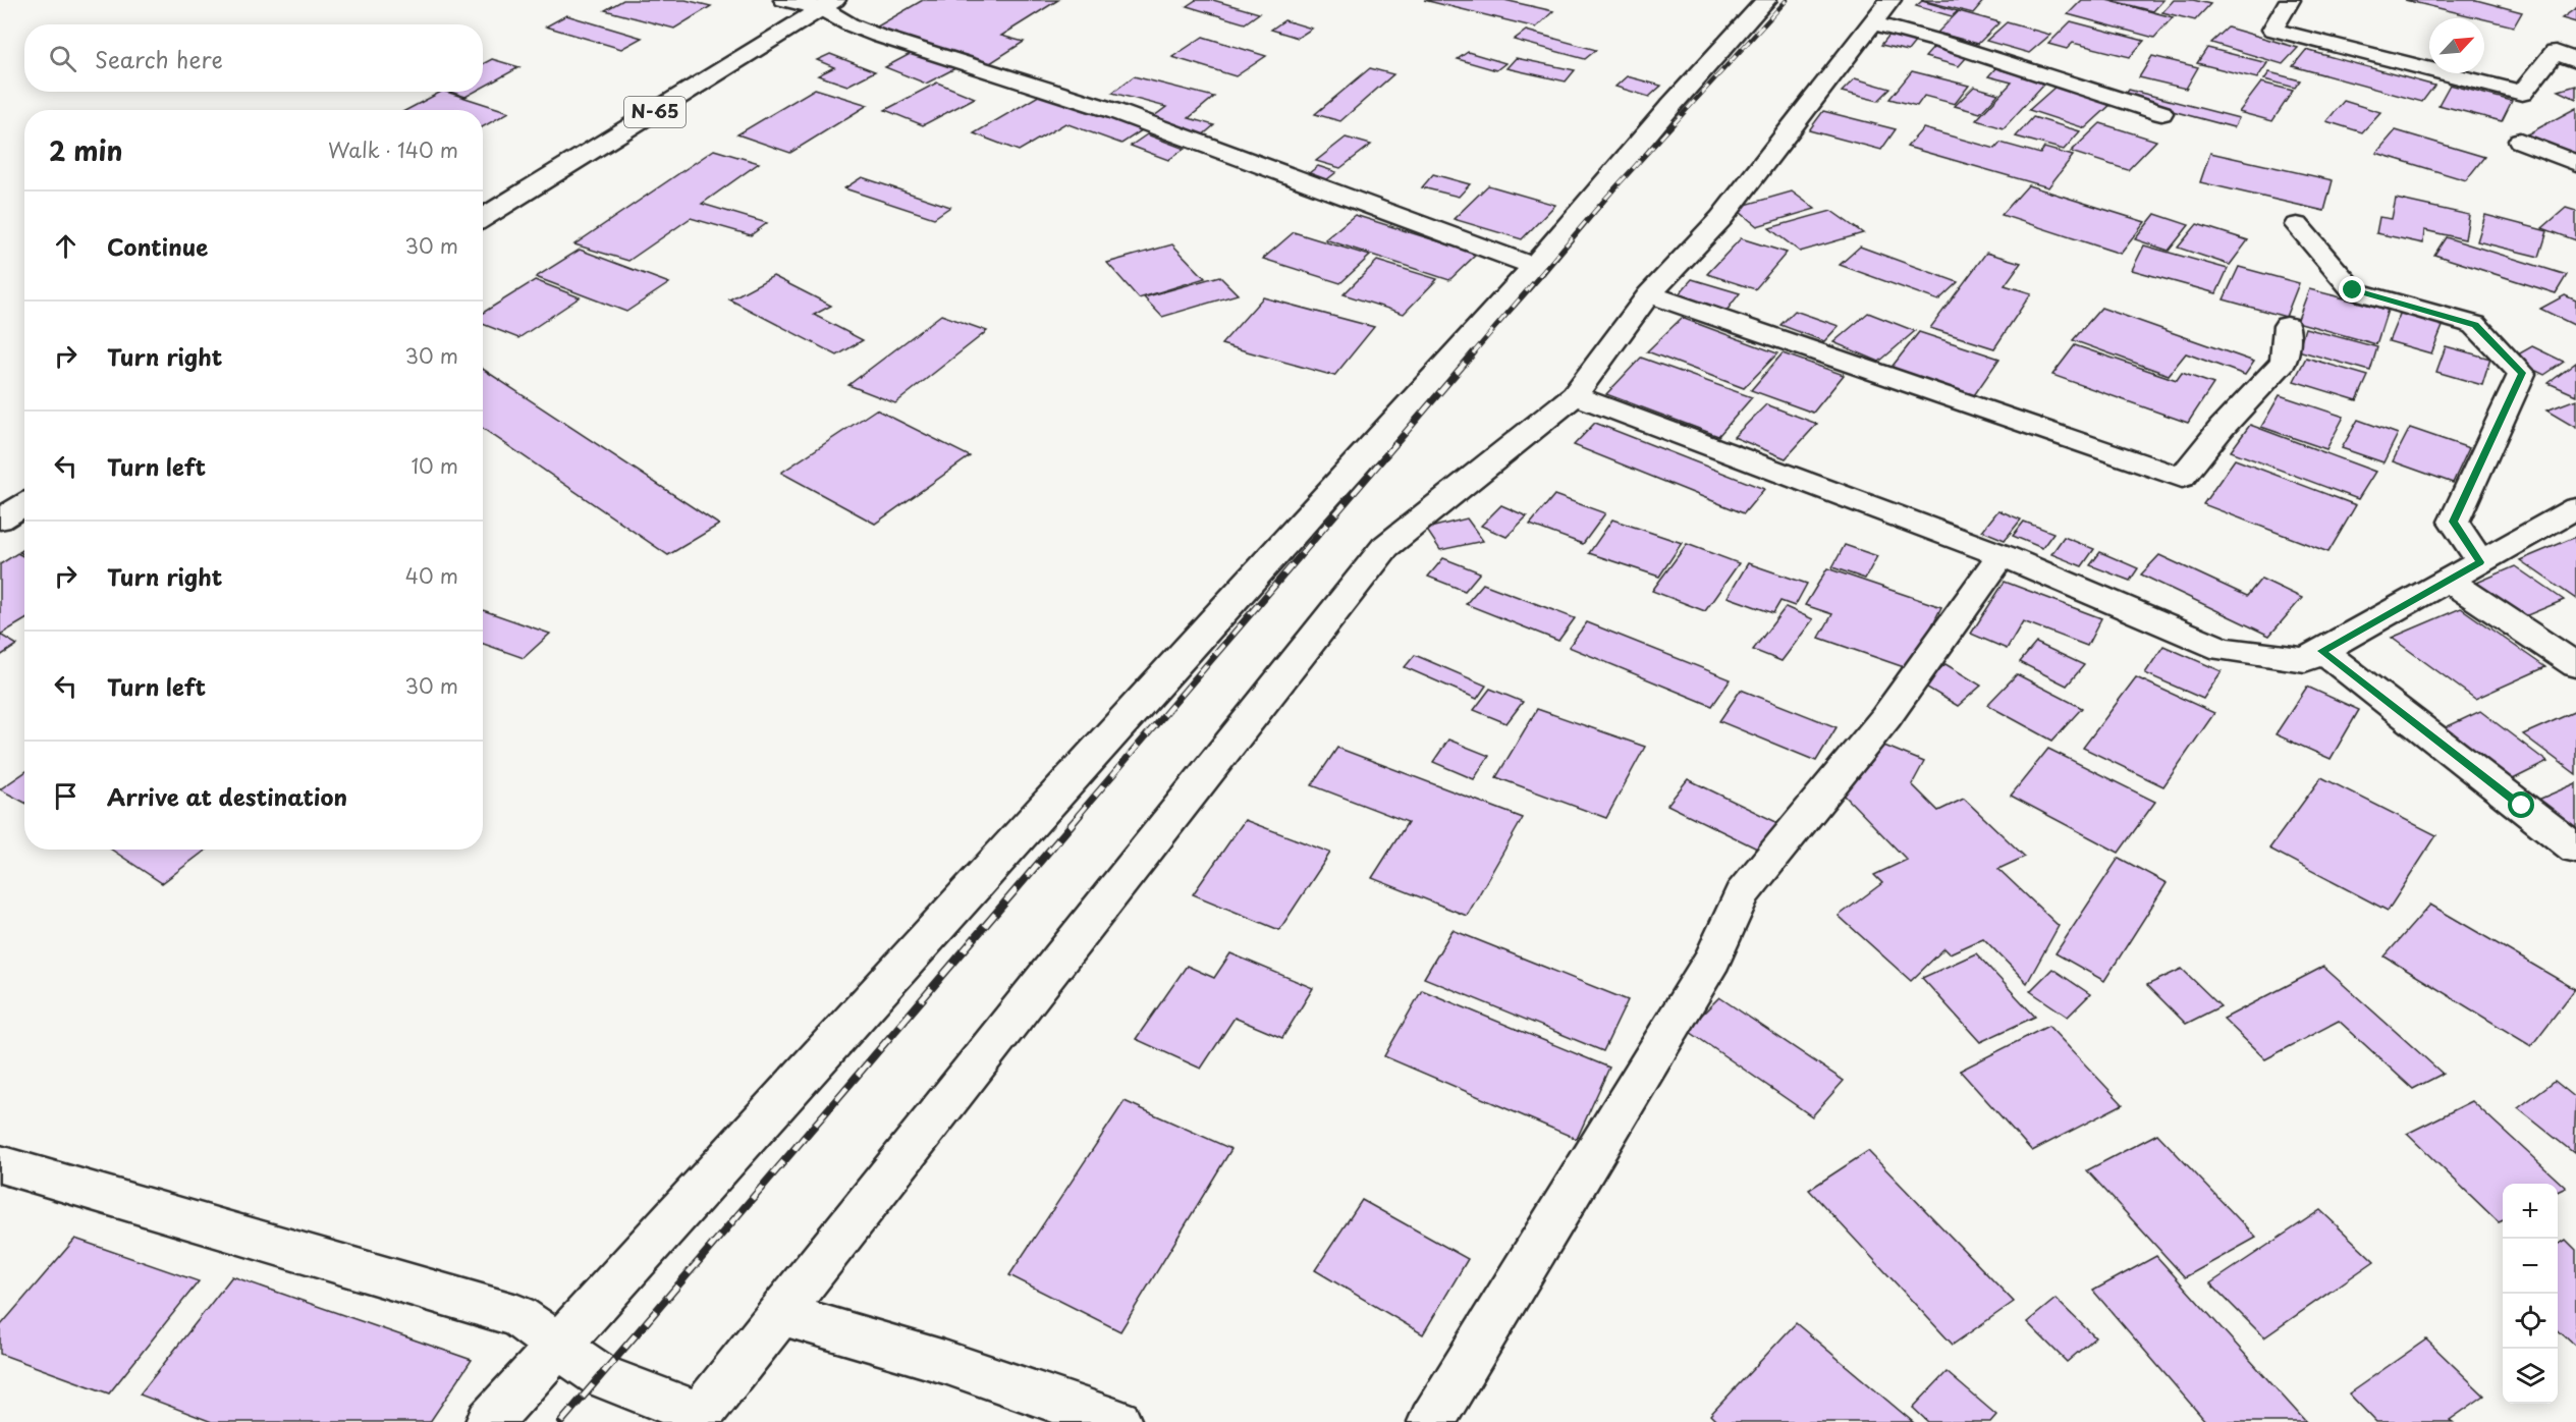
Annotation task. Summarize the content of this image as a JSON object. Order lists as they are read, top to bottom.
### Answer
{
  "streets": {
    "main road": ["N-65"]
  },
  "north": "top right",
  "page": {
    "search": "Search here",
    "heading": ["2 min", "Walk · 140 m"],
    "list": [
      ["Continue", "30 m"],
      ["Turn right", "30 m"],
      ["Turn left", "10 m"],
      ["Turn right", "40 m"],
      ["Turn left", "30 m"],
      "Arrive at destination"
    ],
    "map_buttons": ["+", "−"]
  }
}
